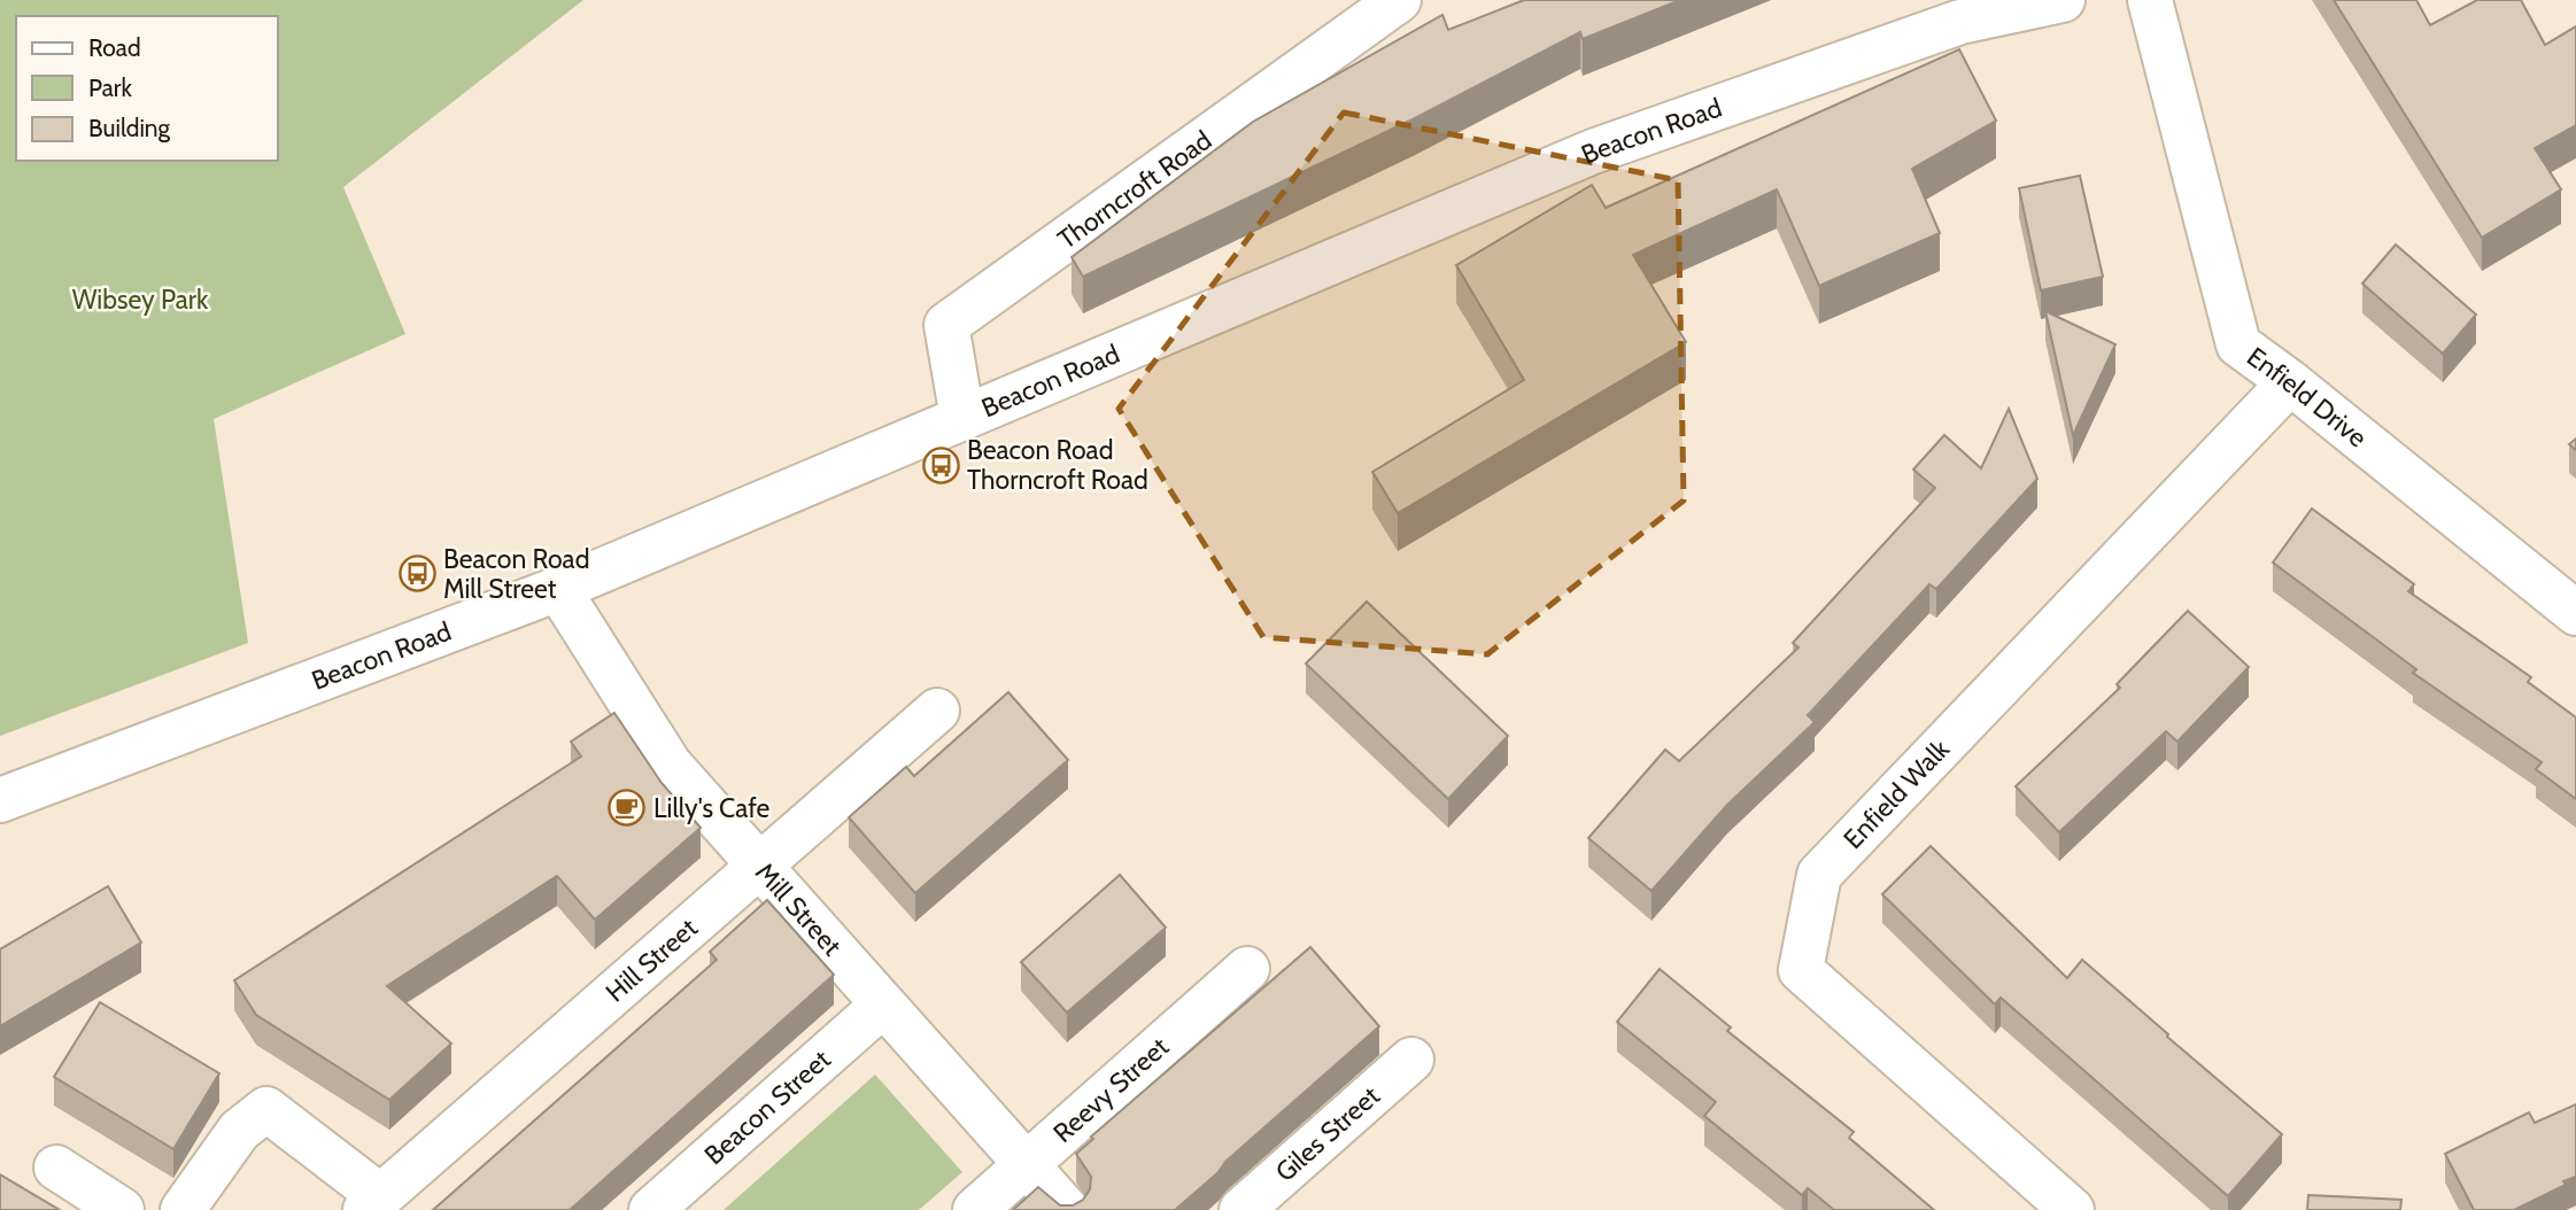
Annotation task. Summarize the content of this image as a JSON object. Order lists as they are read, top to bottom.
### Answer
{
  "streets": {
    "street": [
      "Beacon Road",
      "Thorncroft Road",
      "Enfield Drive",
      "Enfield Walk",
      "Mill Street",
      "Hill Street",
      "Reevy Street",
      "Beacon Street",
      "Giles Street"
    ]
  },
  "crossings": [
    ["Beacon Road", "Thorncroft Road"],
    ["Beacon Road", "Mill Street"],
    ["Enfield Drive", "Enfield Walk"],
    ["Mill Street", "Hill Street"],
    ["Mill Street", "Reevy Street"],
    ["Mill Street", "Beacon Street"]
  ],
  "parks": ["Wibsey Park"],
  "places": {
    "bus stop": ["Beacon Road Thorncroft Road", "Beacon Road Mill Street"],
    "cafe": ["Lilly's Cafe"]
  },
  "legend": ["Road", "Park", "Building"]
}
